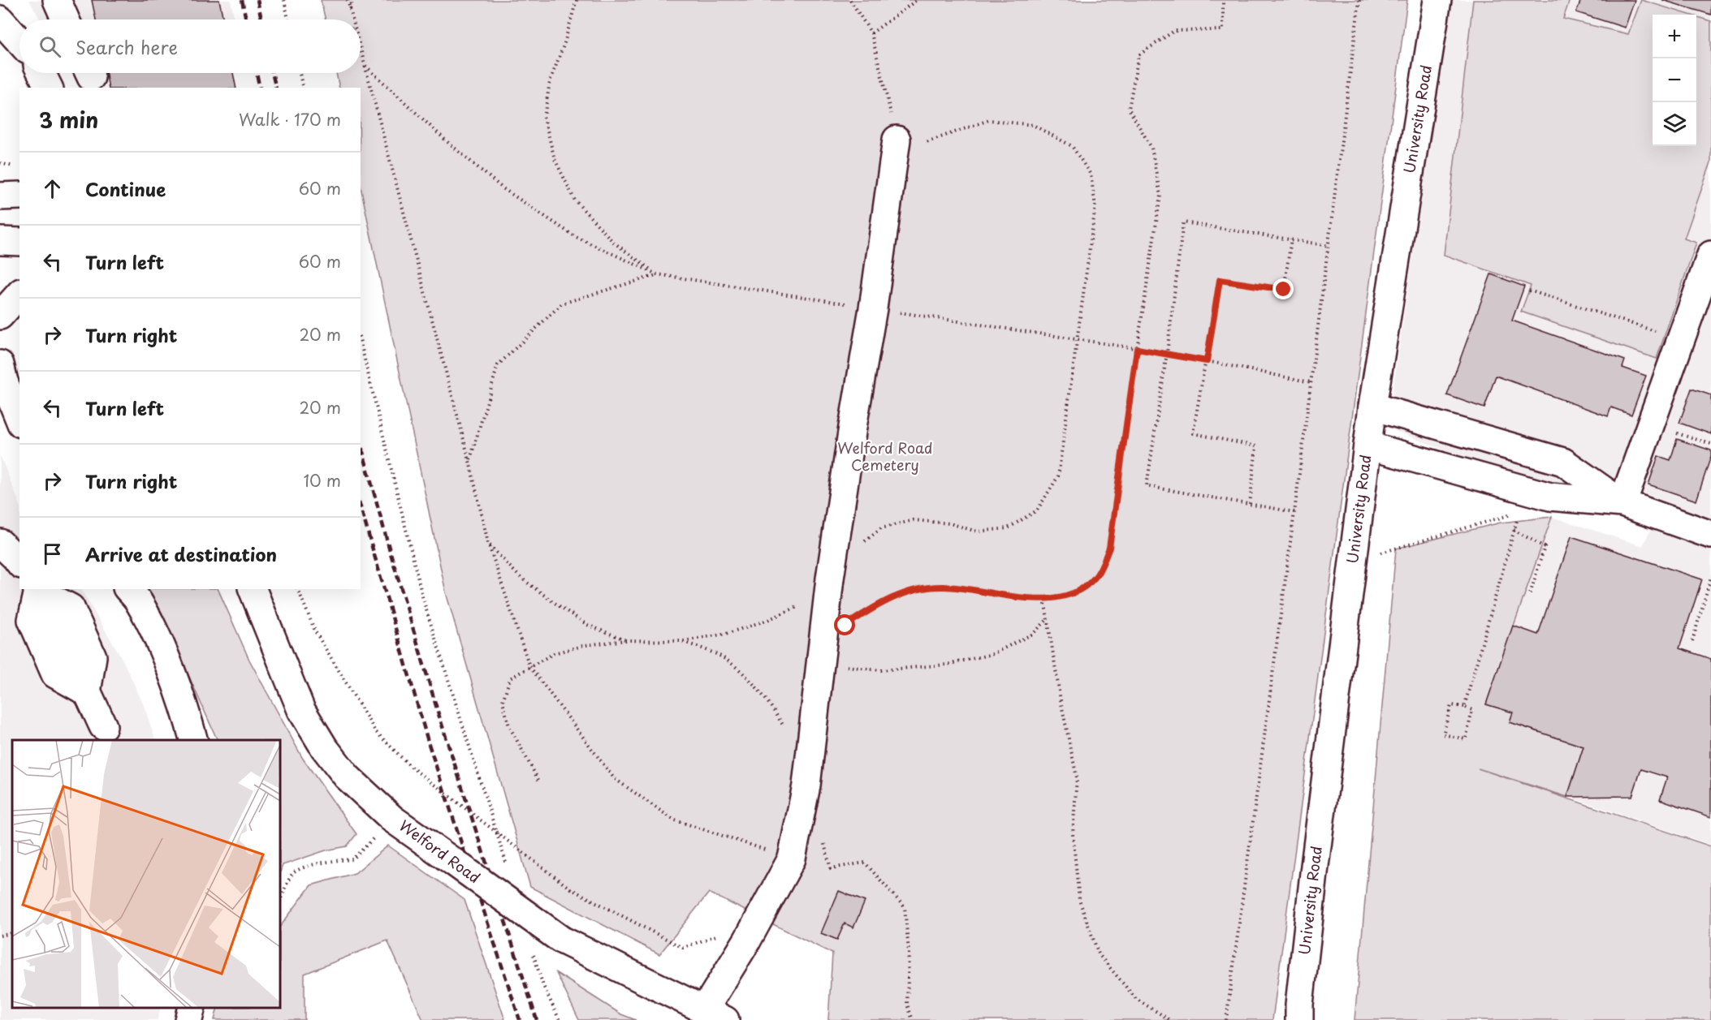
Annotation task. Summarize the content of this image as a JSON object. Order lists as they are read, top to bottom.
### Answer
{
  "streets": {
    "main road": ["University Road", "Welford Road"]
  },
  "parks": ["Welford Road Cemetery"],
  "page": {
    "map_buttons": ["+", "−"],
    "search": "Search here",
    "heading": ["3 min", "Walk · 170 m"],
    "list": [
      ["Continue", "60 m"],
      ["Turn left", "60 m"],
      ["Turn right", "20 m"],
      ["Turn left", "20 m"],
      ["Turn right", "10 m"],
      "Arrive at destination"
    ]
  }
}
